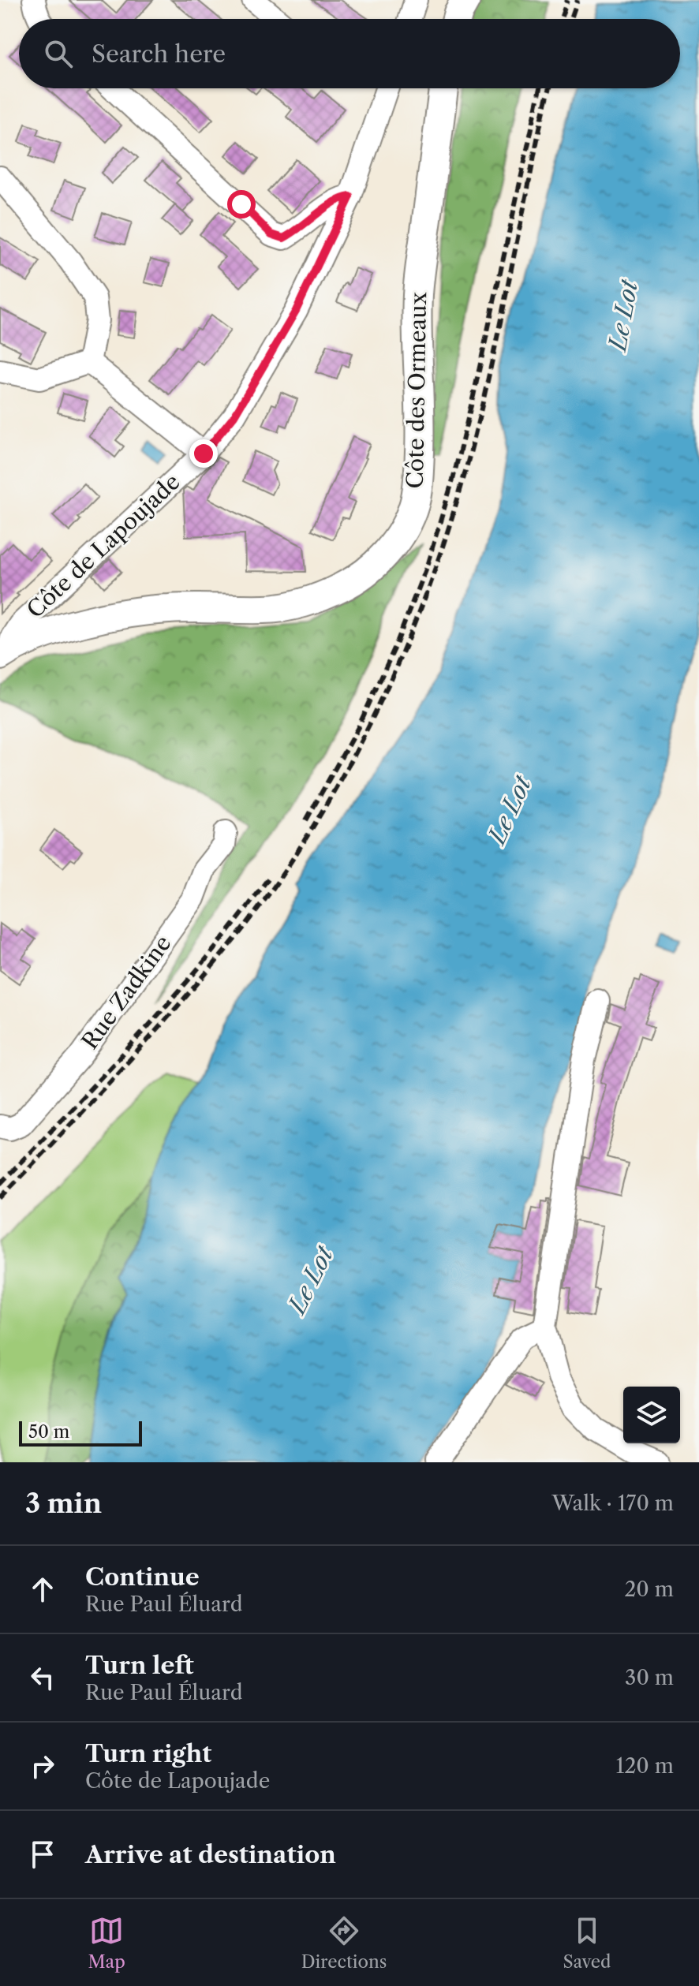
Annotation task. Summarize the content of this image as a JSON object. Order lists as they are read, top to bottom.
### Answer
{
  "streets": {
    "main road": ["Côte des Ormeaux"],
    "street": ["Côte de Lapoujade", "Rue Zadkine"]
  },
  "crossings": [
    ["Côte des Ormeaux", "Côte de Lapoujade"]
  ],
  "water": ["Le Lot"],
  "scale_bar": "50 m",
  "page": {
    "search": "Search here",
    "scale": "50 m",
    "heading": ["3 min", "Walk · 170 m"],
    "list": [
      ["Continue", "Rue Paul Éluard", "20 m"],
      ["Turn left", "Rue Paul Éluard", "30 m"],
      ["Turn right", "Côte de Lapoujade", "120 m"],
      "Arrive at destination"
    ],
    "nav": ["Map", "Directions", "Saved"]
  }
}
